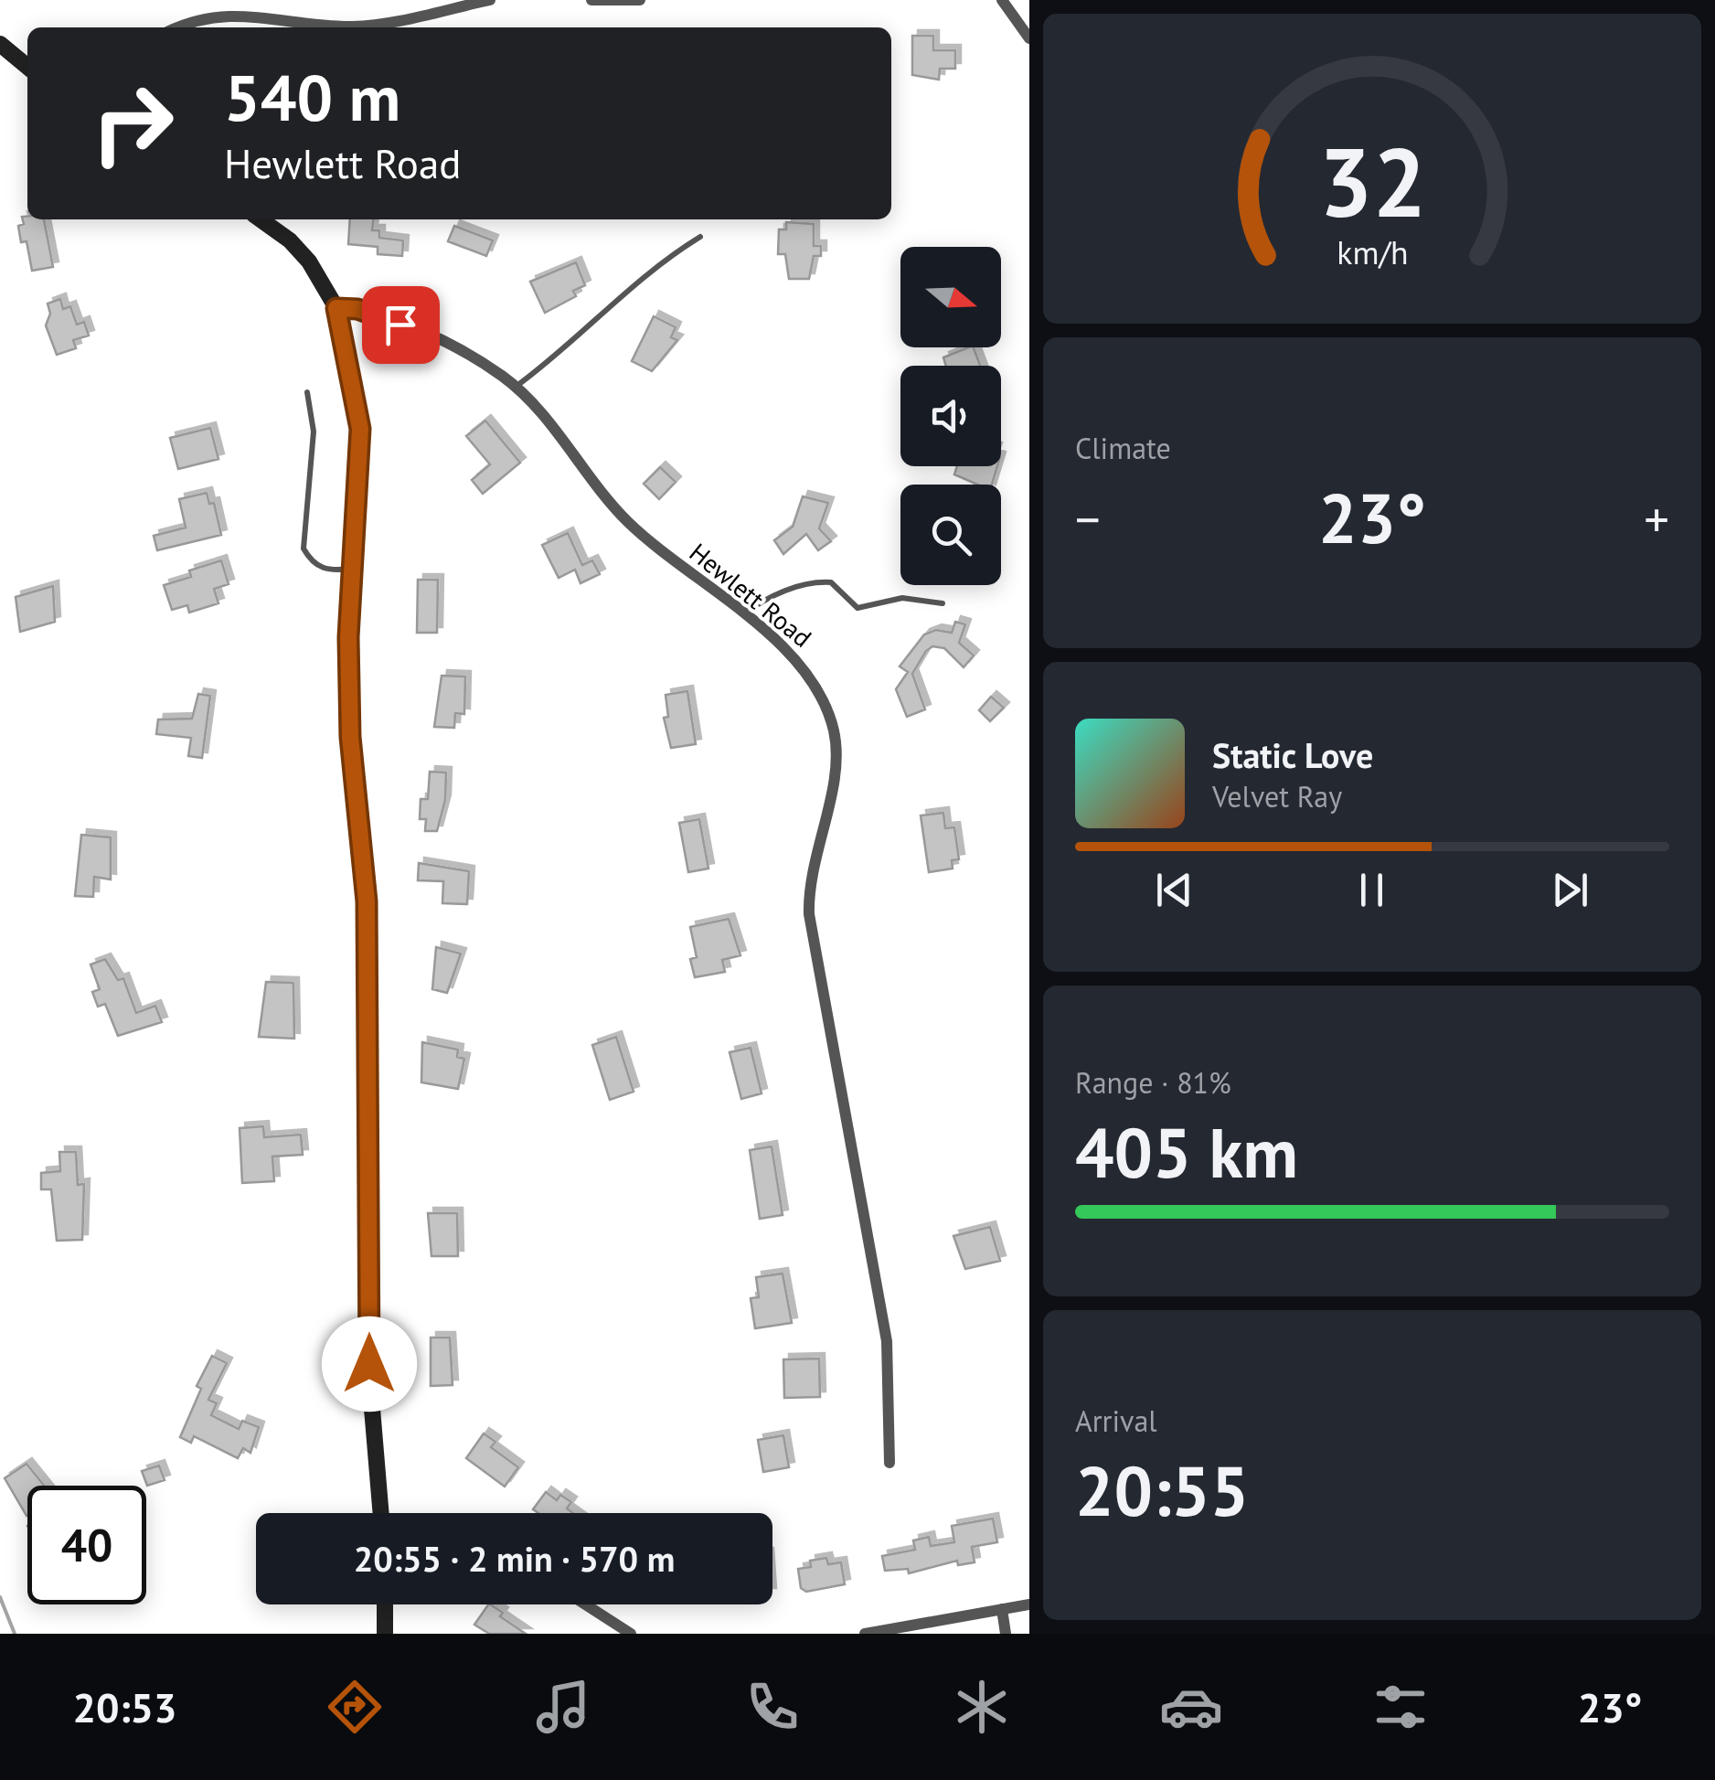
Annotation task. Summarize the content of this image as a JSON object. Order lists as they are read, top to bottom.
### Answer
{
  "streets": {
    "street": ["Hewlett Road"]
  },
  "north": "right",
  "page": {
    "turn": ["540 m", "Hewlett Road"],
    "tile": [
      "Climate",
      ["Range · 81%", "405 km"],
      ["Arrival", "20:55"]
    ],
    "heat": ["−", "23°", "+"],
    "song": ["Static Love", "Velvet Ray"],
    "limit": "40",
    "trip": "20:55 · 2 min · 570 m",
    "tabs": ["20:53", "23°"],
    "gauge": ["32", "km/h"]
  }
}
